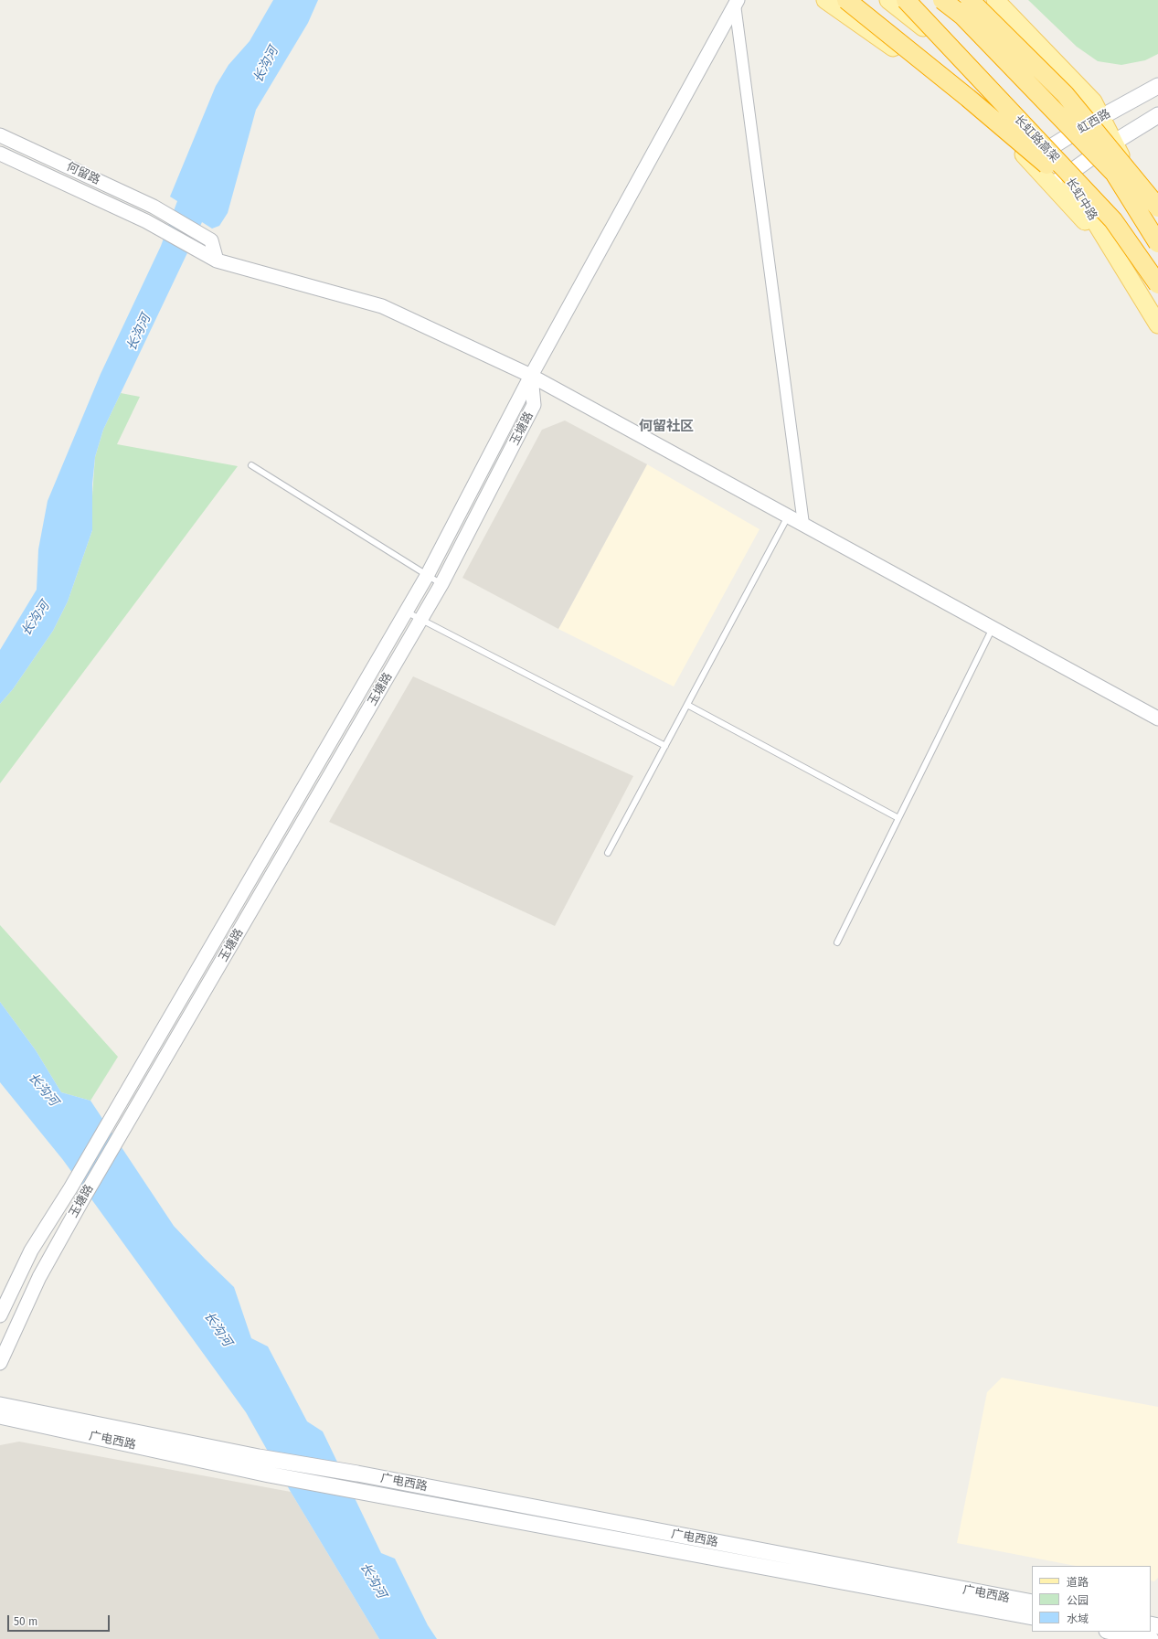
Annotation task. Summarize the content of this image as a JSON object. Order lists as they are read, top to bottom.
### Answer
{
  "streets": {
    "highway": ["长虹路高架"],
    "main road": ["虹西路", "长虹中路", "广电西路"],
    "street": ["何留路", "玉塘路"]
  },
  "crossings": [
    ["虹西路", "长虹中路"]
  ],
  "districts": ["何留社区"],
  "water": ["长沟河"],
  "legend": ["道路", "公园", "水域"],
  "scale_bar": "50 m"
}
